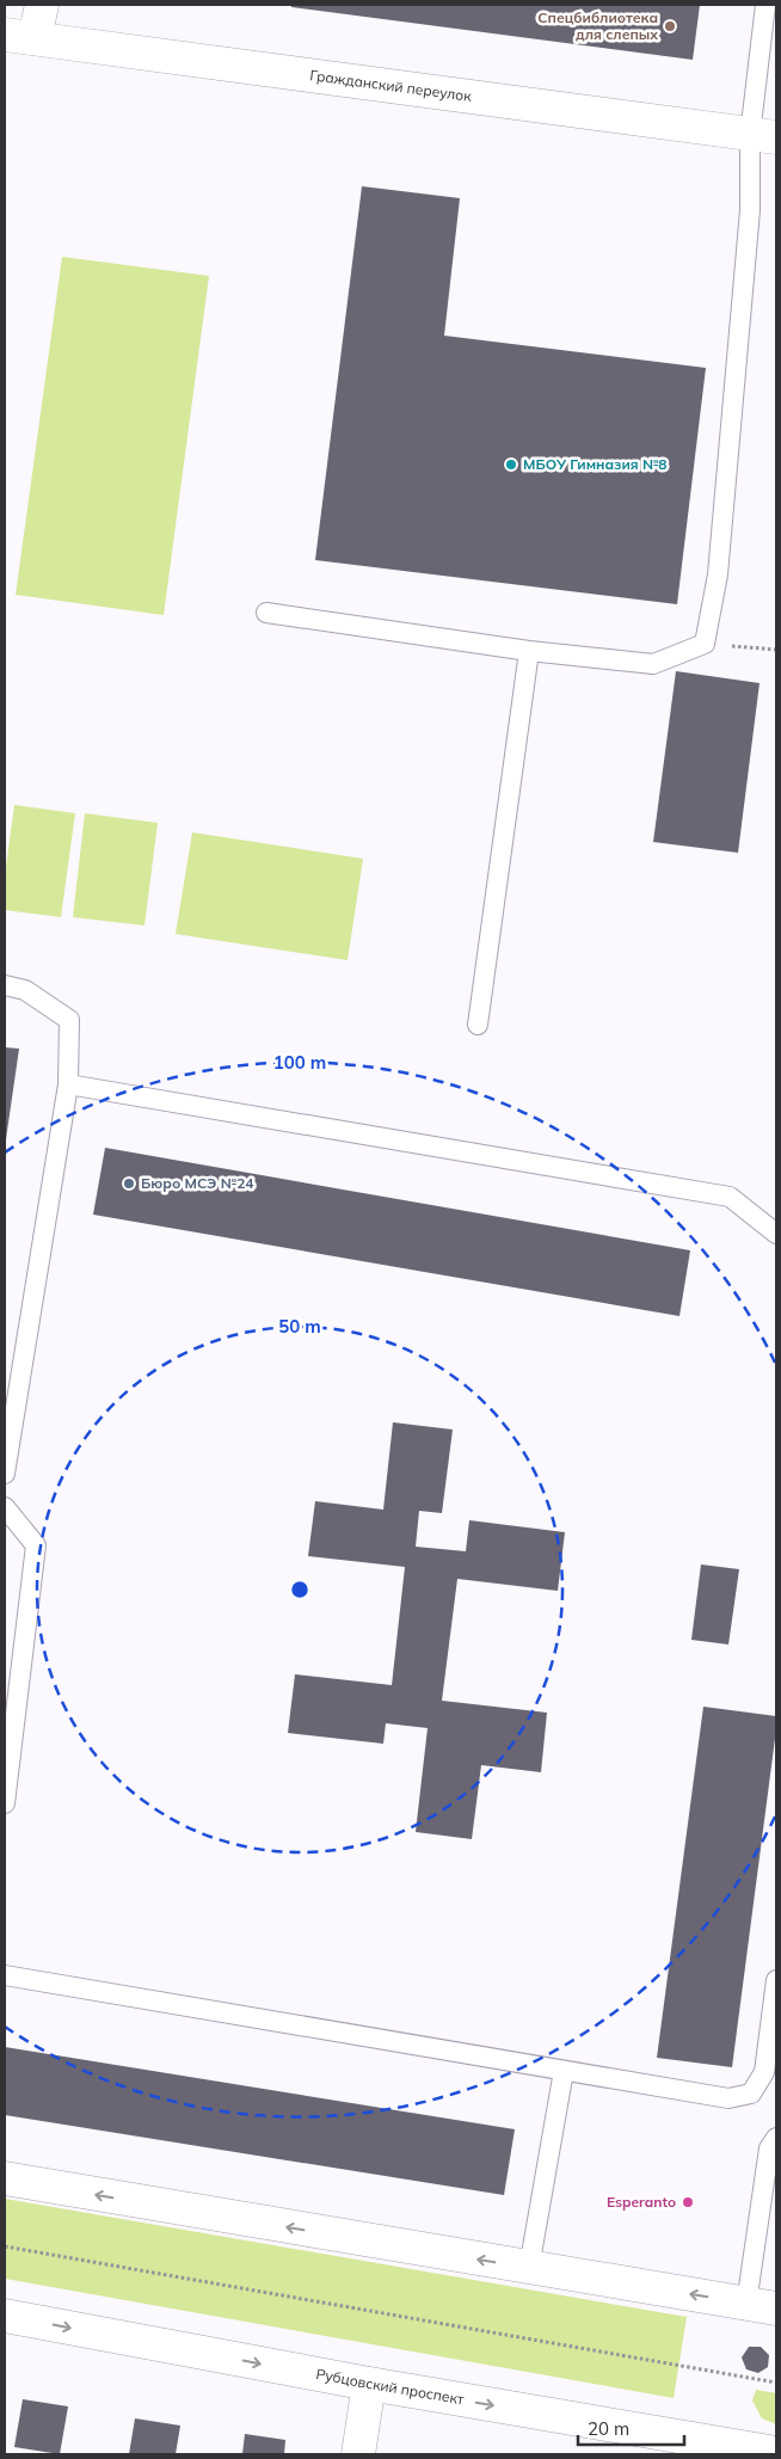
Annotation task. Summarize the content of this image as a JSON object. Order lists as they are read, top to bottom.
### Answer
{
  "streets": {
    "street": ["Гражданский переулок", "Рубцовский проспект"]
  },
  "places": [
    "Спецбиблиотека для слепых",
    "МБОУ Гимназия №8",
    "Бюро МСЭ №24",
    "Esperanto"
  ],
  "scale_bar": "20 m",
  "rings": ["100 m", "50 m"]
}
